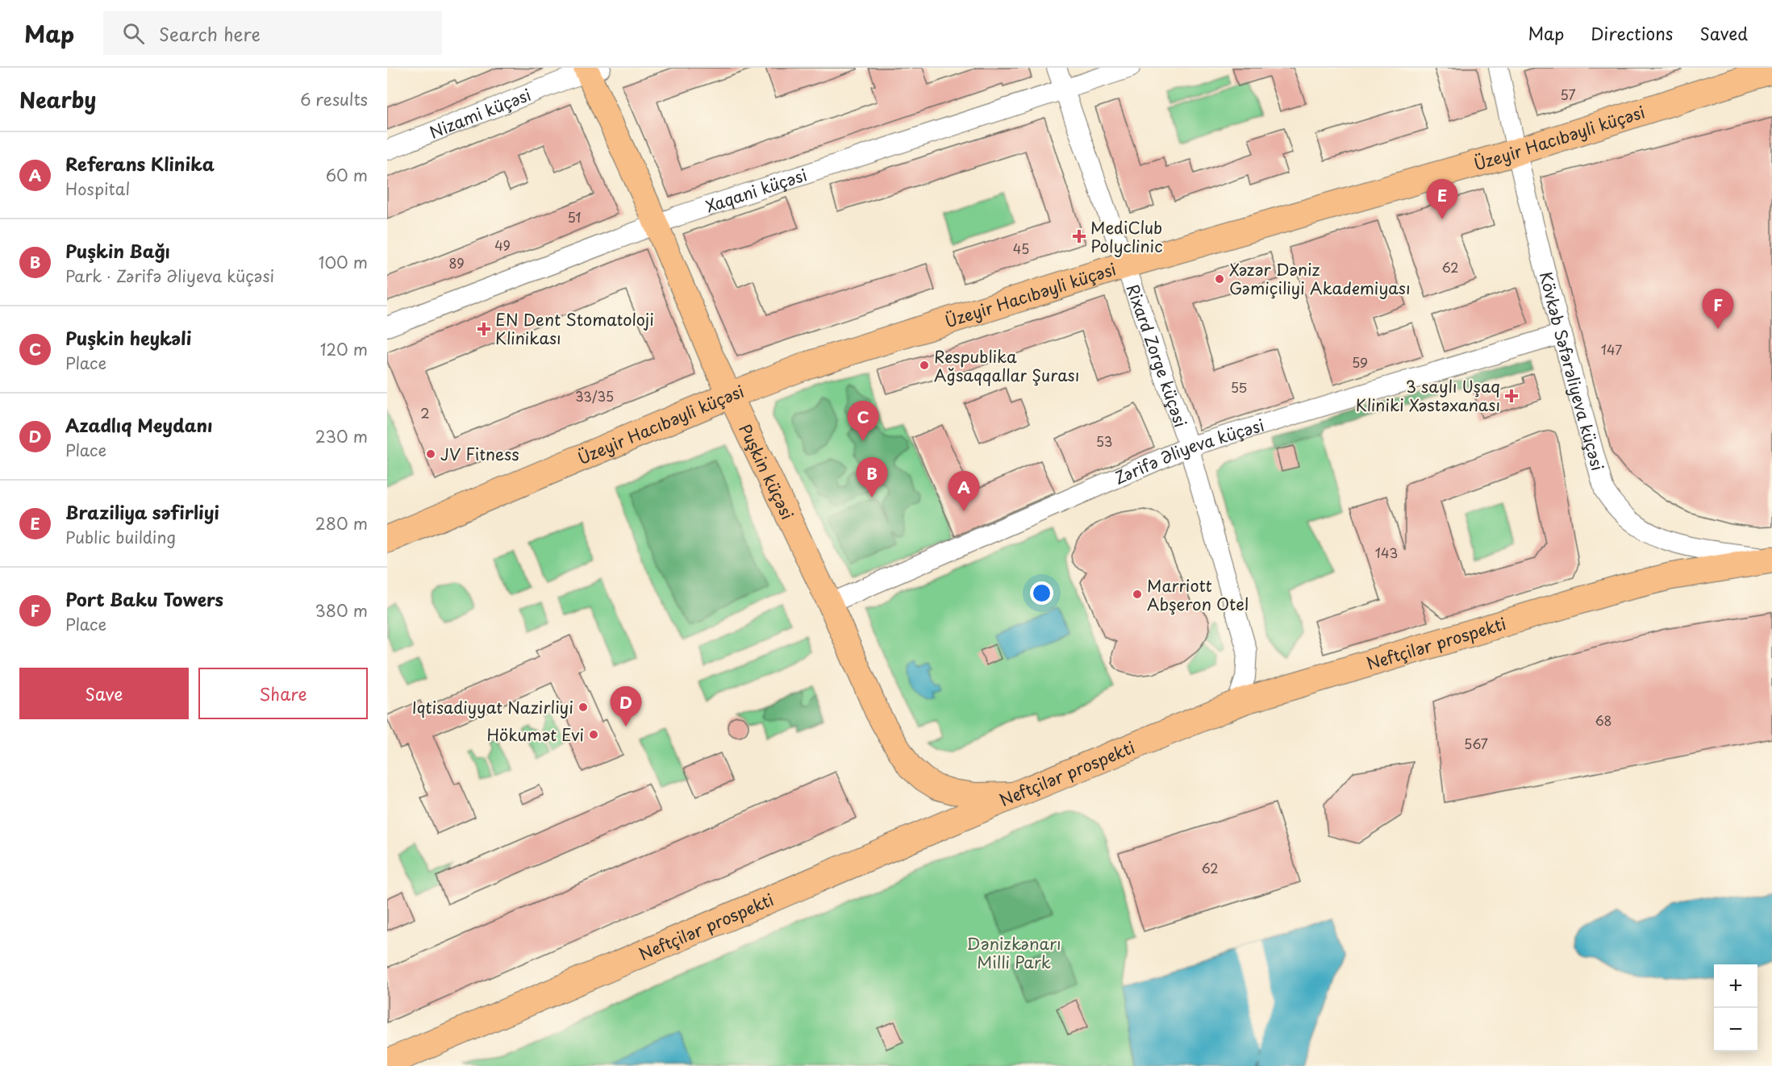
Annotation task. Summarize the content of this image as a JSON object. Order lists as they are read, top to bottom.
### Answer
{
  "streets": {
    "highway": ["Üzeyir Hacıbəyli küçəsi", "Neftçilər prospekti"],
    "main road": ["Puşkin küçəsi"],
    "street": [
      "Nizami küçəsi",
      "Xaqani küçəsi",
      "Rixard Zorge küçəsi",
      "Kövkəb Səfərəliyeva küçəsi",
      "Zərifə Əliyeva küçəsi"
    ]
  },
  "crossings": [
    ["Nizami küçəsi", "Puşkin küçəsi"],
    ["Üzeyir Hacıbəyli küçəsi", "Rixard Zorge küçəsi"],
    ["Üzeyir Hacıbəyli küçəsi", "Kövkəb Səfərəliyeva küçəsi"],
    ["Üzeyir Hacıbəyli küçəsi", "Puşkin küçəsi"],
    ["Xaqani küçəsi", "Rixard Zorge küçəsi"],
    ["Xaqani küçəsi", "Puşkin küçəsi"],
    ["Rixard Zorge küçəsi", "Zərifə Əliyeva küçəsi"],
    ["Rixard Zorge küçəsi", "Neftçilər prospekti"],
    ["Kövkəb Səfərəliyeva küçəsi", "Zərifə Əliyeva küçəsi"],
    ["Kövkəb Səfərəliyeva küçəsi", "Neftçilər prospekti"],
    ["Zərifə Əliyeva küçəsi", "Puşkin küçəsi"],
    ["Puşkin küçəsi", "Neftçilər prospekti"]
  ],
  "parks": ["Dənizkənarı Milli Park"],
  "places": {
    "health": ["MediClub Polyclinic", "EN Dent Stomatoloji Klinikası", "3 saylı Uşaq Kliniki Xəstəxanası"],
    "other": [
      "Xəzər Dəniz Gəmiçiliyi Akademiyası",
      "Respublika Ağsaqqallar Şurası",
      "JV Fitness",
      "Marriott Abşeron Otel",
      "Iqtisadiyyat Nazirliyi",
      "Hökumət Evi"
    ]
  },
  "house_numbers": [
    "57",
    "51",
    "49",
    "45",
    "89",
    "62",
    "147",
    "59",
    "55",
    "33/35",
    "2",
    "53",
    "143",
    "68",
    "567",
    "62"
  ],
  "page": {
    "header": "Map",
    "search": "Search here",
    "nav": ["Map", "Directions", "Saved"],
    "heading": ["Nearby", "6 results"],
    "list": [
      {
        "mark": "A",
        "name": "Referans Klinika",
        "note": "Hospital",
        "value": "60 m"
      },
      {
        "mark": "B",
        "name": "Puşkin Bağı",
        "note": "Park · Zərifə Əliyeva küçəsi",
        "value": "100 m"
      },
      {
        "mark": "C",
        "name": "Puşkin heykəli",
        "note": "Place",
        "value": "120 m"
      },
      {
        "mark": "D",
        "name": "Azadlıq Meydanı",
        "note": "Place",
        "value": "230 m"
      },
      {
        "mark": "E",
        "name": "Braziliya səfirliyi",
        "note": "Public building",
        "value": "280 m"
      },
      {
        "mark": "F",
        "name": "Port Baku Towers",
        "note": "Place",
        "value": "380 m"
      }
    ],
    "pins": [
      "E",
      "F",
      "C",
      "B",
      "A",
      "D"
    ],
    "buttons": ["Save", "Share"],
    "map_buttons": ["+", "−"]
  }
}
